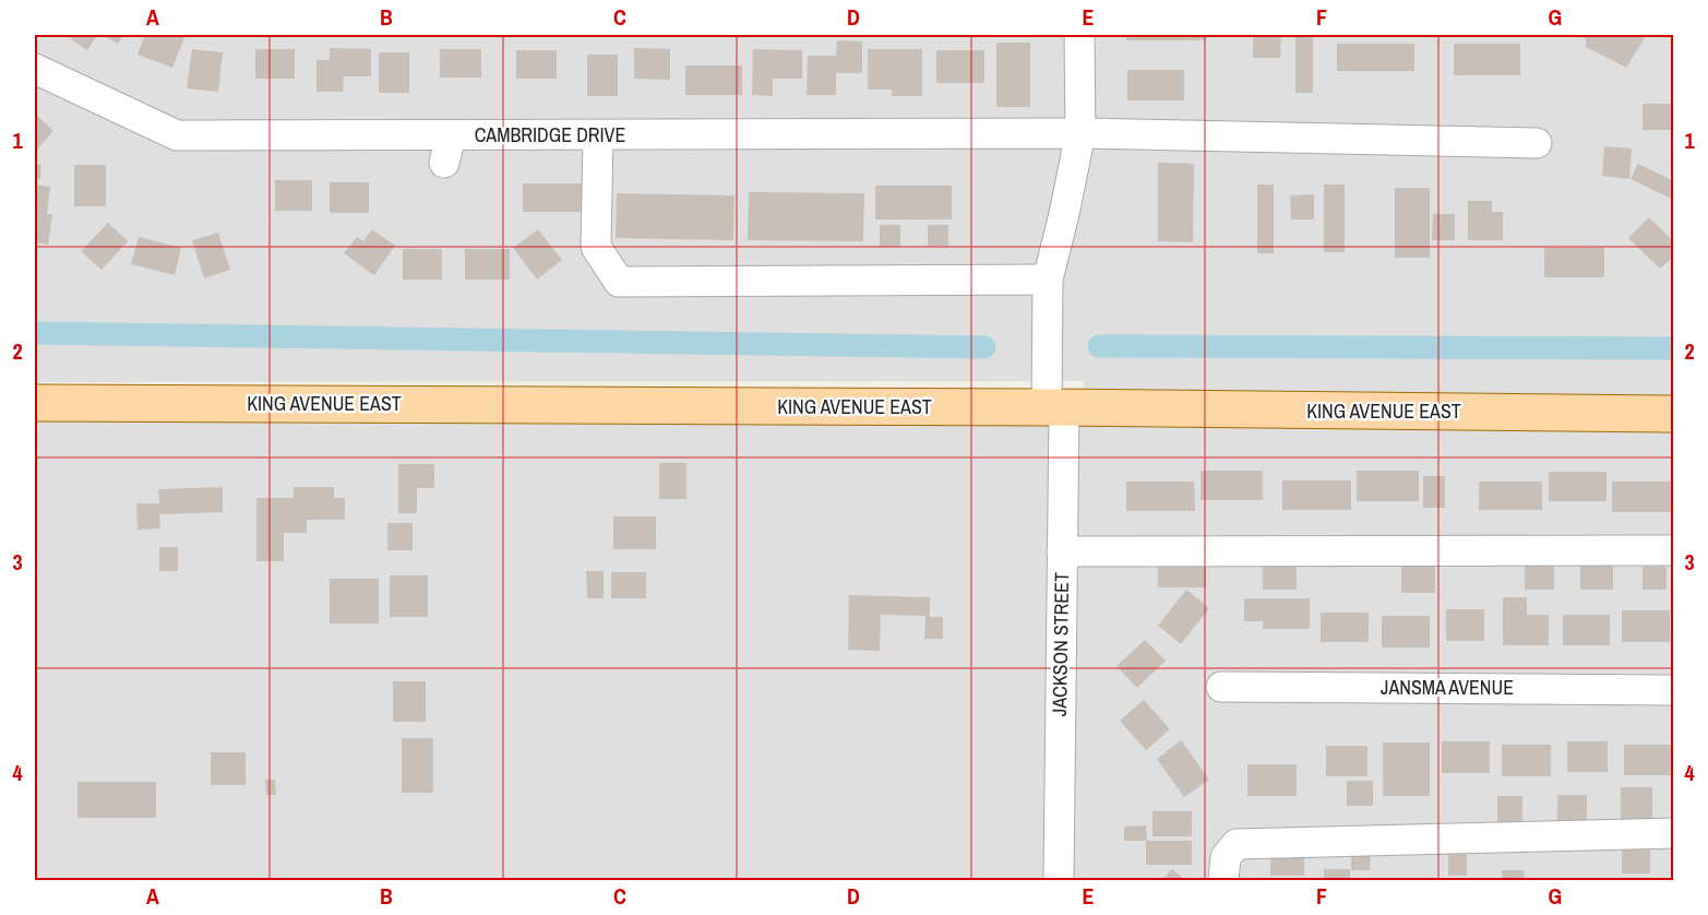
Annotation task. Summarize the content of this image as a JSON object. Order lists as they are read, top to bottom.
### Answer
{
  "streets": {
    "main road": ["KING AVENUE EAST"],
    "street": ["CAMBRIDGE DRIVE", "JACKSON STREET", "JANSMA AVENUE"]
  },
  "crossings": [
    ["CAMBRIDGE DRIVE", "JACKSON STREET"],
    ["KING AVENUE EAST", "JACKSON STREET"]
  ],
  "grid": {
    "columns": [
      "A",
      "B",
      "C",
      "D",
      "E",
      "F",
      "G"
    ],
    "rows": [
      "1",
      "2",
      "3",
      "4"
    ]
  }
}
